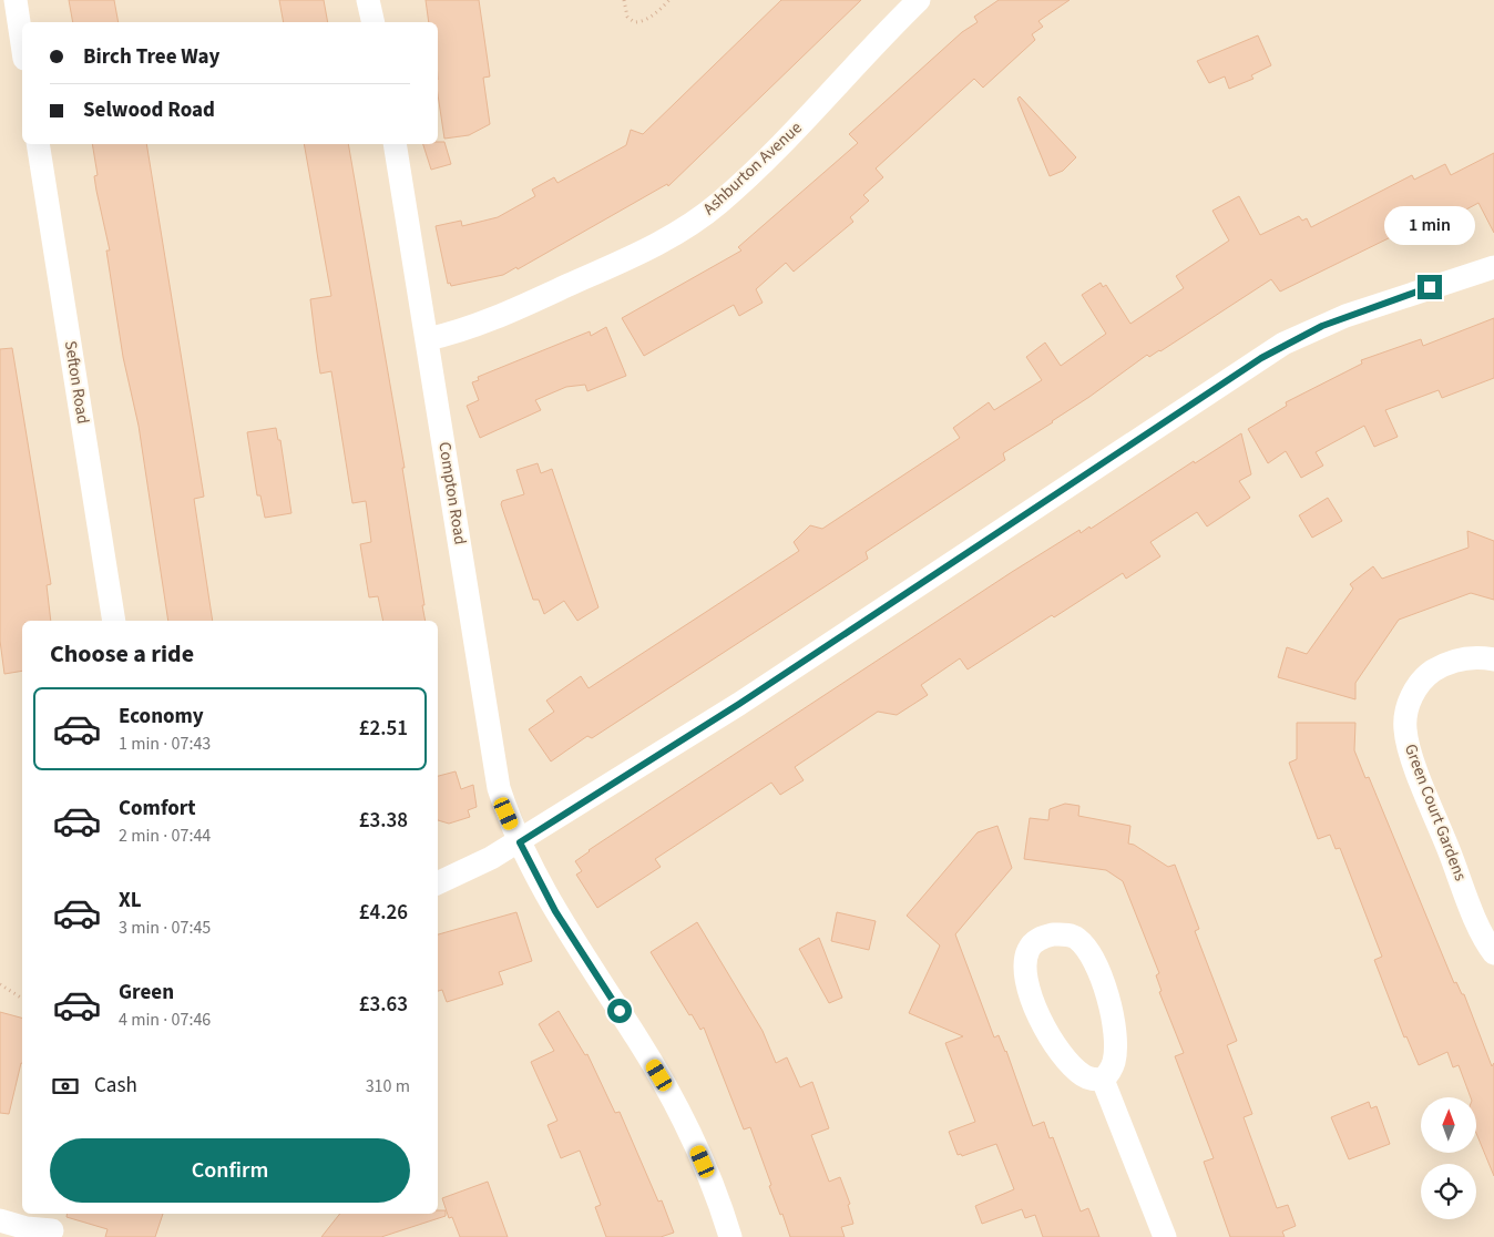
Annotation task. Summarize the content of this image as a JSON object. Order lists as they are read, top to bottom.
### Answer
{
  "streets": {
    "street": [
      "Ashburton Avenue",
      "Sefton Road",
      "Compton Road",
      "Green Court Gardens"
    ]
  },
  "crossings": [
    ["Ashburton Avenue", "Compton Road"]
  ],
  "north": "top",
  "page": {
    "banner": ["Birch Tree Way", "Selwood Road"],
    "bubble": "1 min",
    "heading": "Choose a ride",
    "list": [
      {
        "name": "Economy",
        "note": "1 min · 07:43",
        "value": "£2.51"
      },
      {
        "name": "Comfort",
        "note": "2 min · 07:44",
        "value": "£3.38"
      },
      {
        "name": "XL",
        "note": "3 min · 07:45",
        "value": "£4.26"
      },
      {
        "name": "Green",
        "note": "4 min · 07:46",
        "value": "£3.63"
      }
    ],
    "pay": ["Cash", "310 m"],
    "buttons": "Confirm"
  }
}
